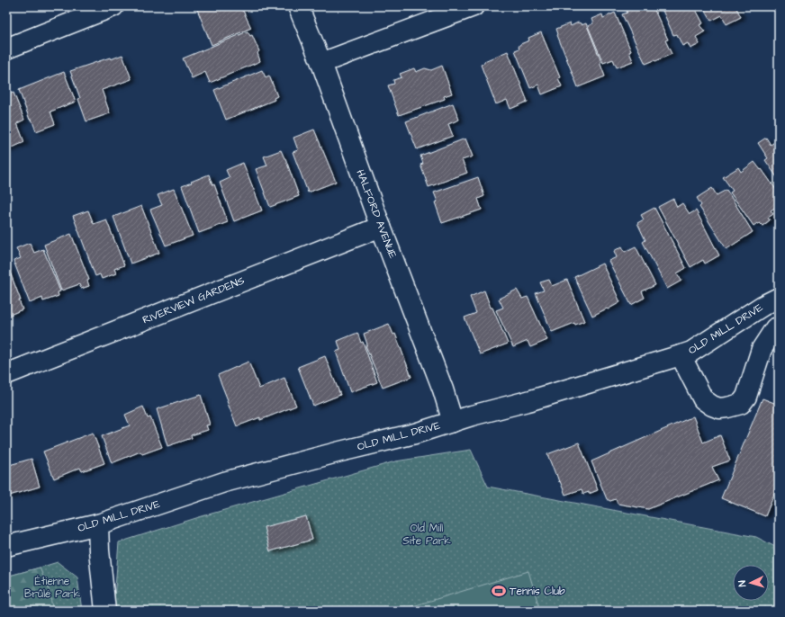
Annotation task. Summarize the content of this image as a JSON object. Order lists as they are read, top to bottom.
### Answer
{
  "streets": {
    "street": ["HALFORD AVENUE", "RIVERVIEW GARDENS", "OLD MILL DRIVE"]
  },
  "crossings": [
    ["HALFORD AVENUE", "RIVERVIEW GARDENS"],
    ["HALFORD AVENUE", "OLD MILL DRIVE"]
  ],
  "parks": ["Old Mill Site Park", "Étienne Brûlé Park"],
  "places": {
    "sports": ["Tennis Club"]
  },
  "north": "left"
}
